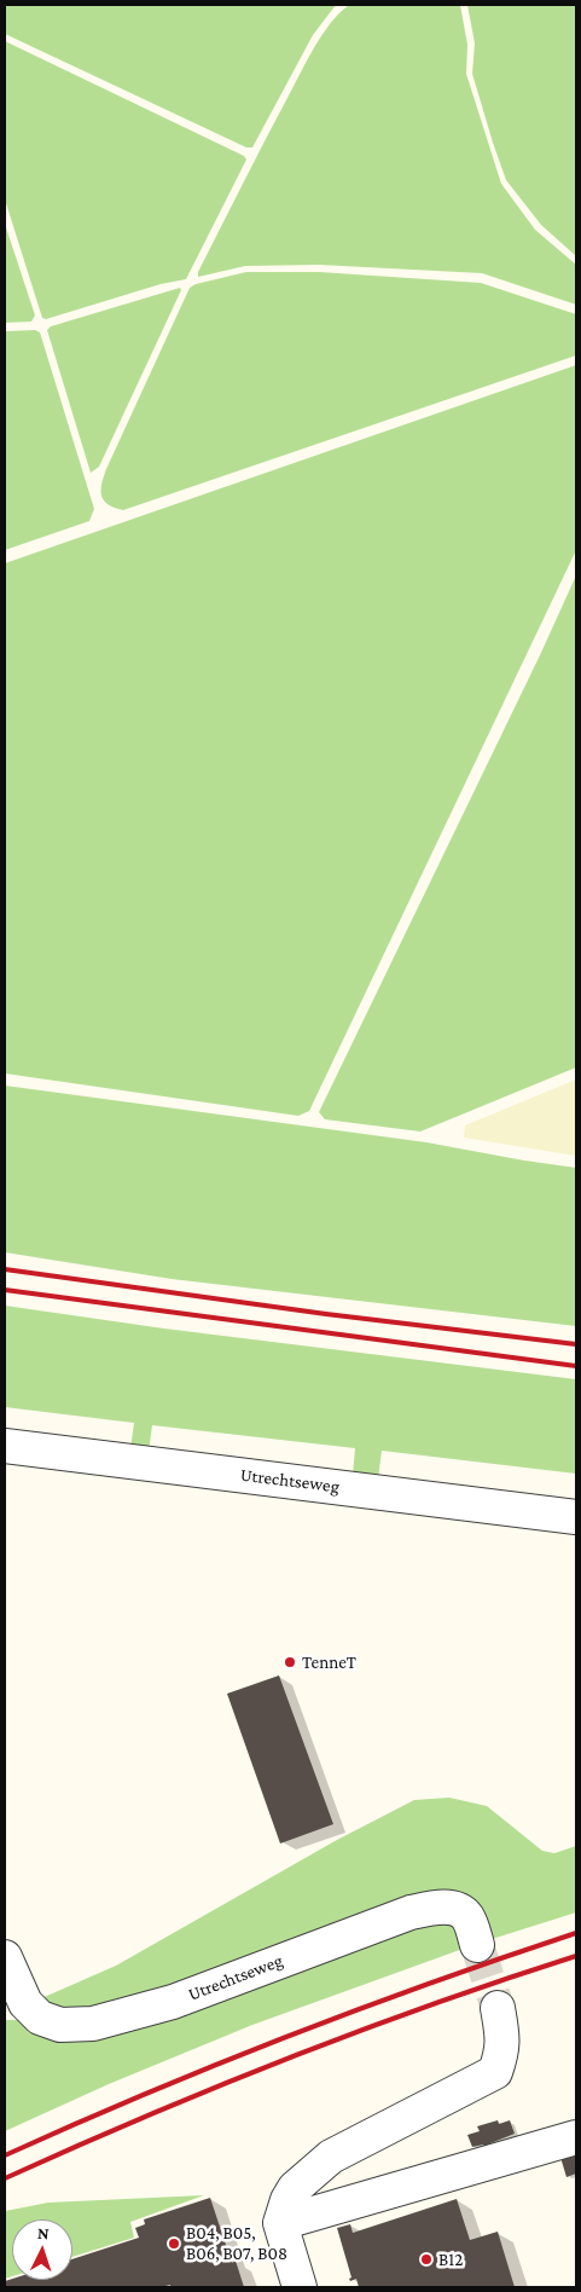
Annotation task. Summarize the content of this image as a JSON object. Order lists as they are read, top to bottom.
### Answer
{
  "streets": {
    "street": ["Utrechtseweg"]
  },
  "places": ["TenneT", "B04, B05, B06, B07, B08", "B12"],
  "north": "top"
}
